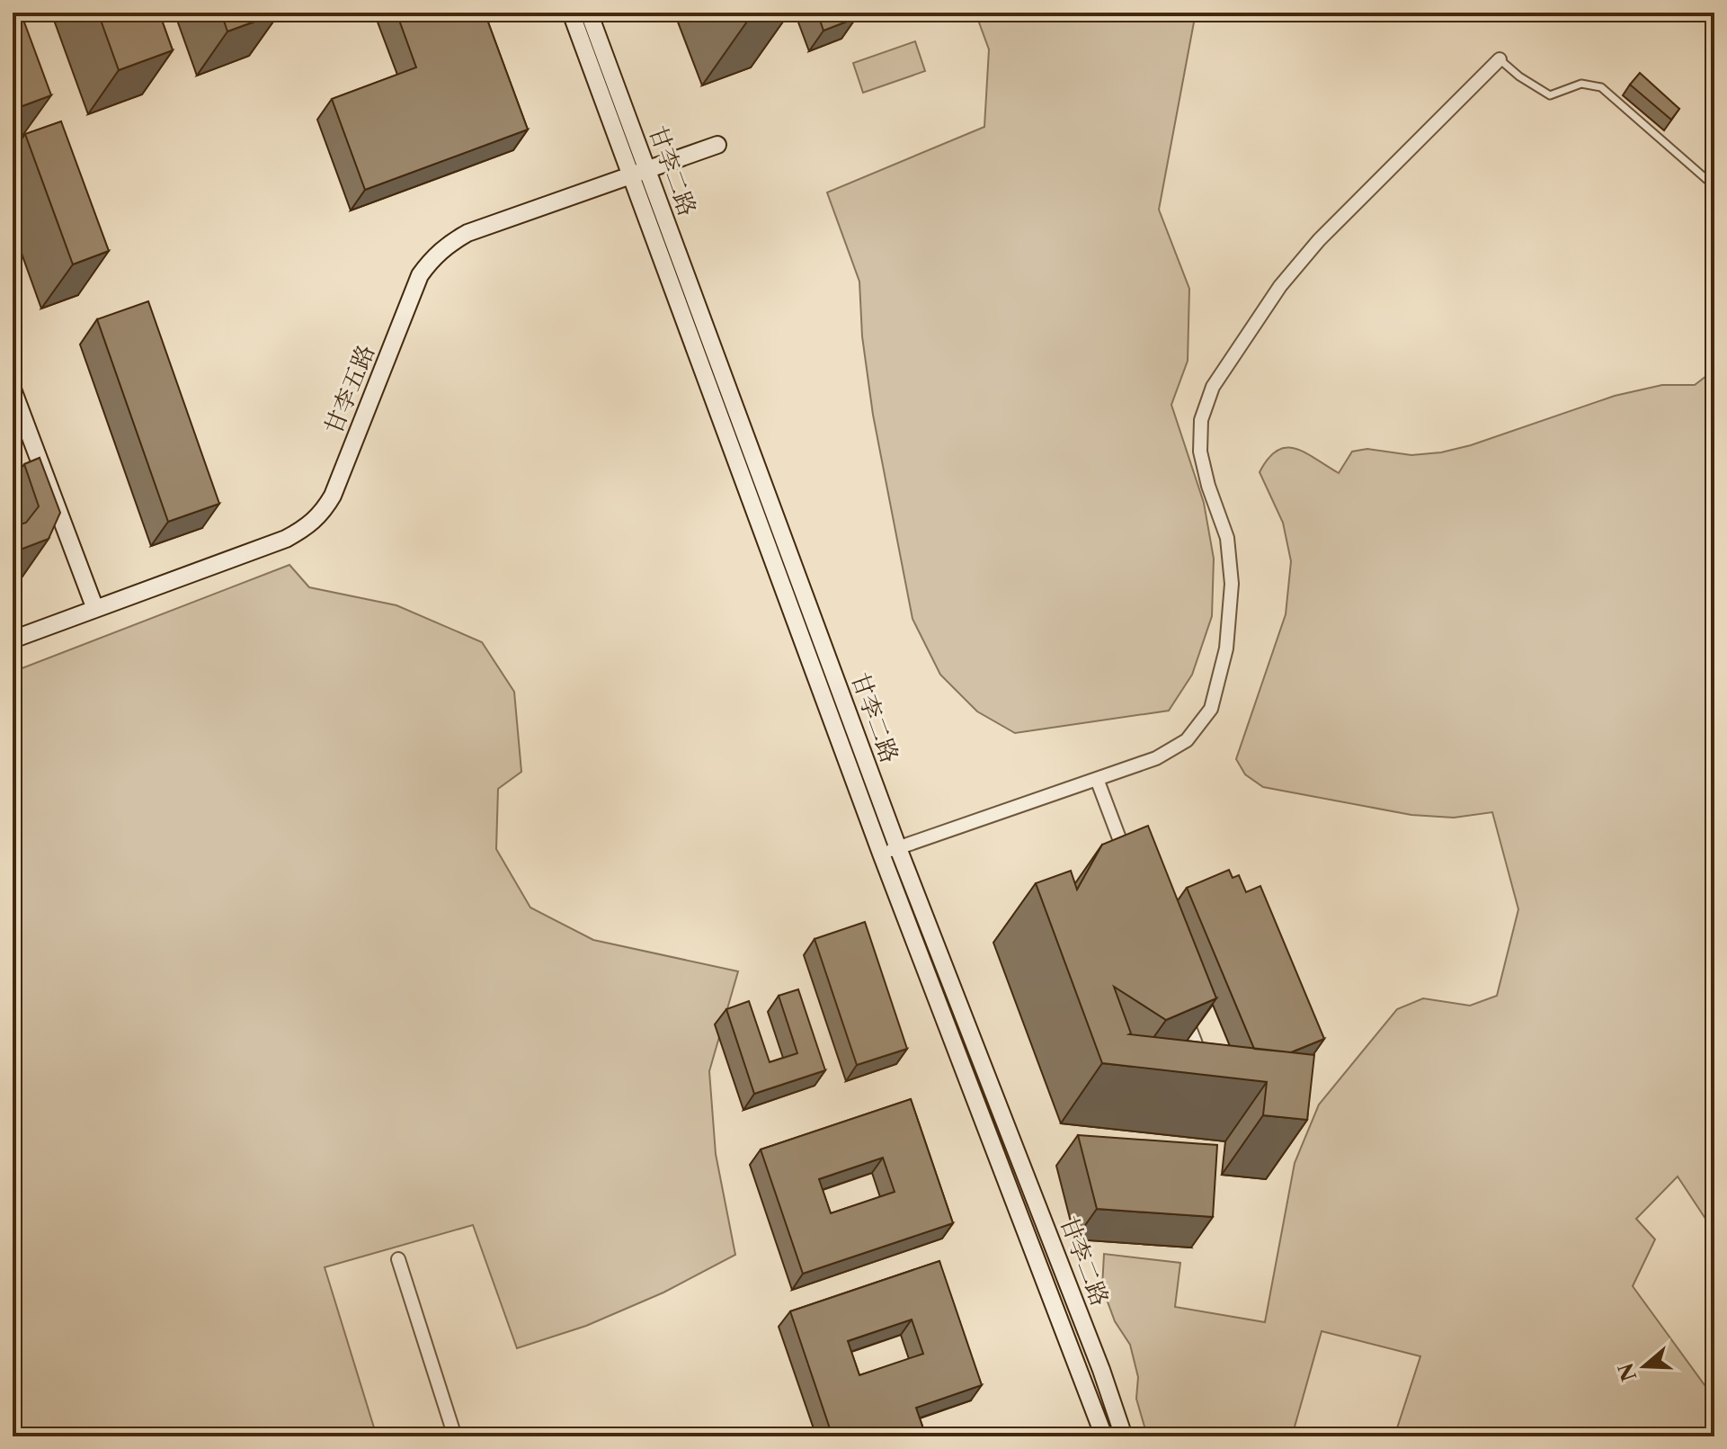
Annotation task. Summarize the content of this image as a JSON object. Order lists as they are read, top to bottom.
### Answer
{
  "streets": {
    "main road": ["甘李二路", "甘李五路"]
  },
  "crossings": [
    ["甘李二路", "甘李五路"]
  ],
  "north": "left"
}
